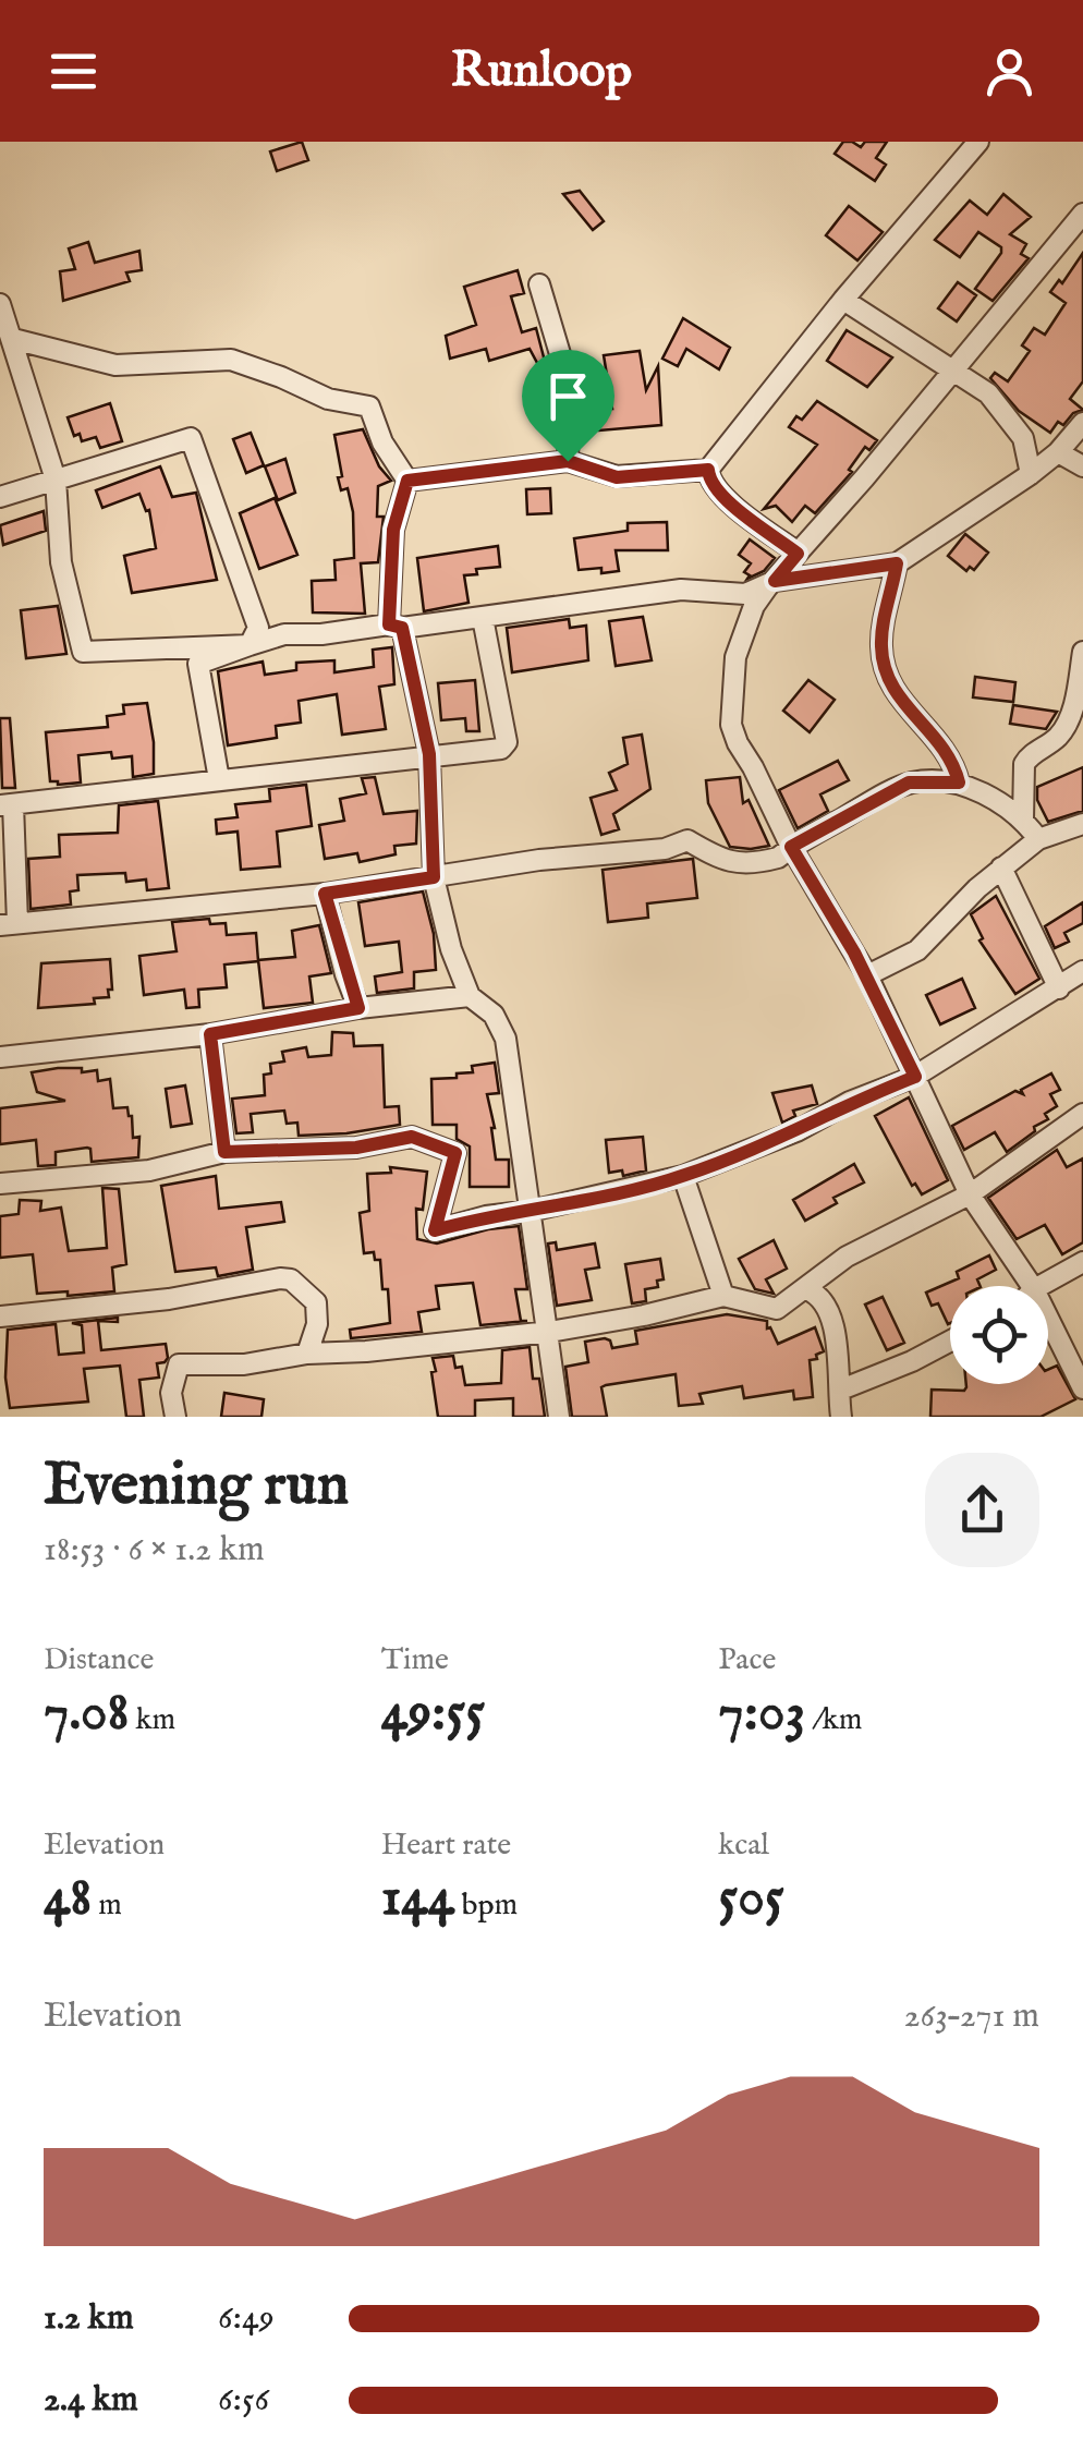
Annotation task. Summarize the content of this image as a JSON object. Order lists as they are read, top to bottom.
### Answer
{
  "page": {
    "header": "Runloop",
    "heading": ["Evening run", "18:53 · 6 × 1.2 km"],
    "stats": [
      ["Distance", "7.08 km"],
      ["Time", "49:55"],
      ["Pace", "7:03 /km"],
      ["Elevation", "48 m"],
      ["Heart rate", "144 bpm"],
      ["kcal", "505"]
    ],
    "chart": ["Elevation", "263–271 m"],
    "list": [
      {
        "name": "1.2 km",
        "note": "6:49"
      },
      {
        "name": "2.4 km",
        "note": "6:56"
      }
    ]
  }
}
